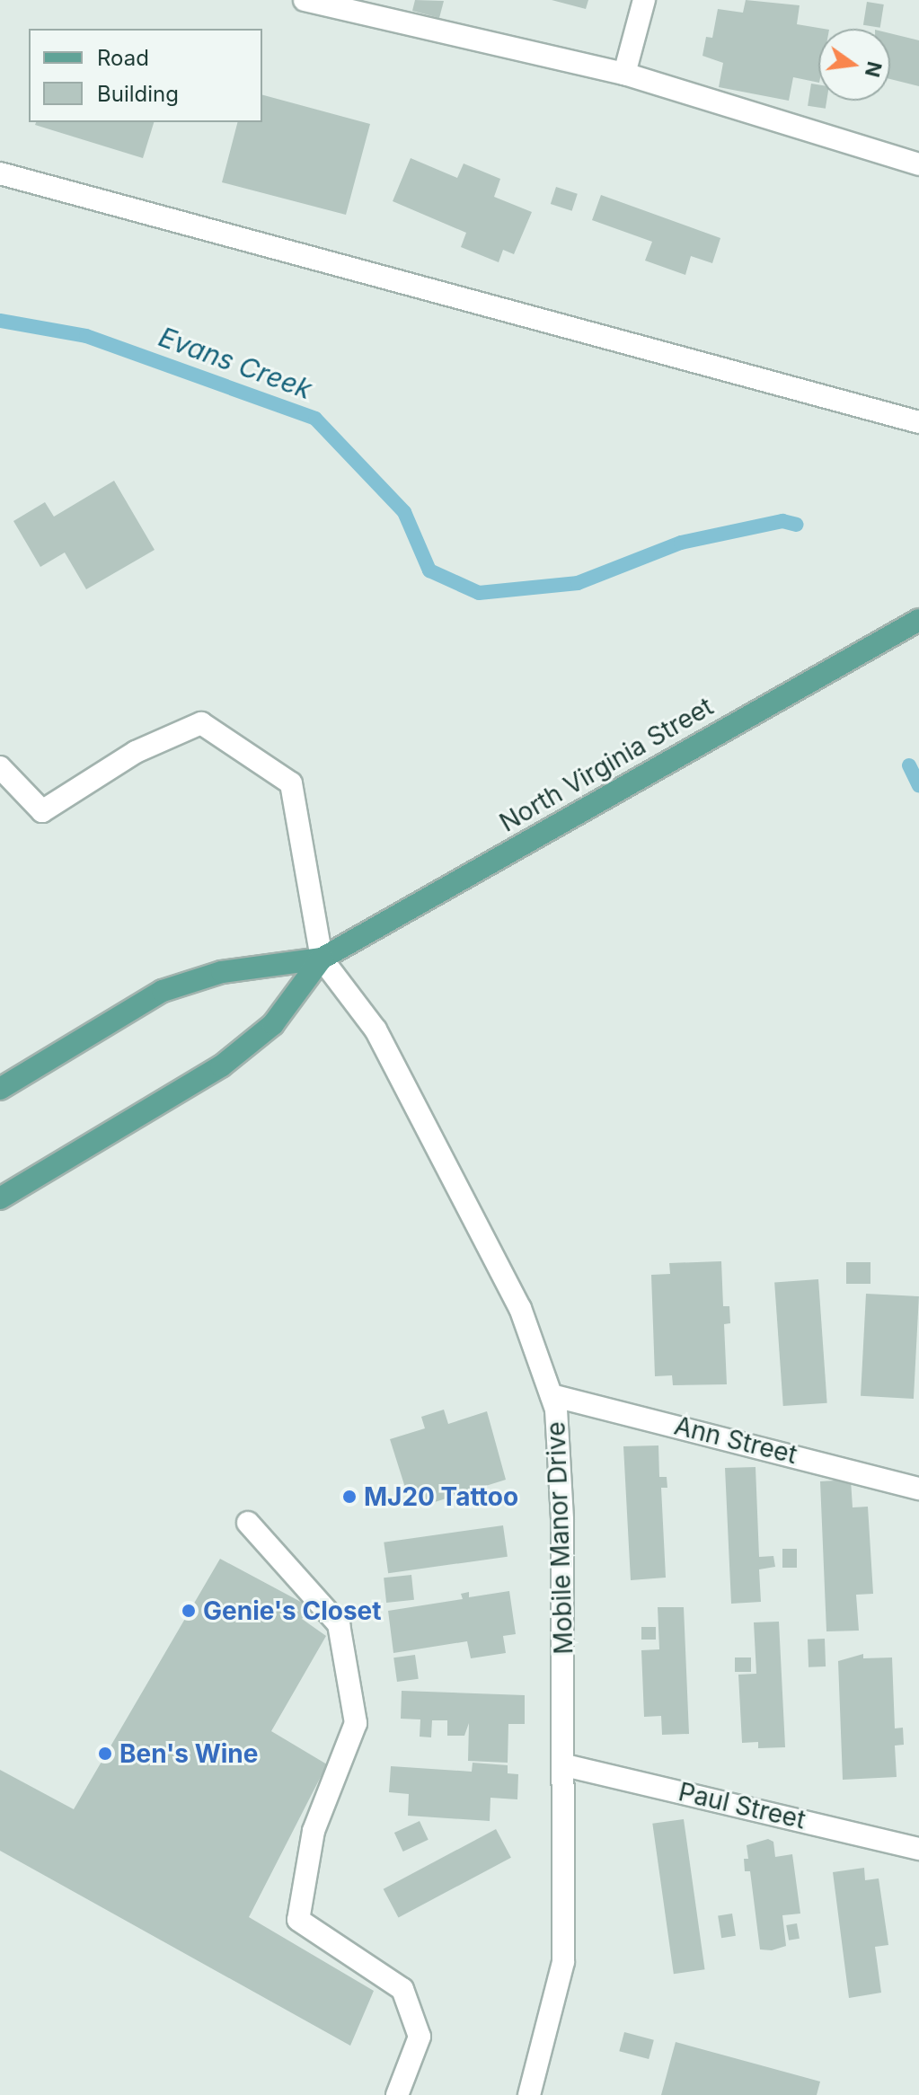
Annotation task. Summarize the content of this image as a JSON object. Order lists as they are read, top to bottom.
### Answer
{
  "streets": {
    "main road": ["North Virginia Street"],
    "street": ["Ann Street", "Mobile Manor Drive", "Paul Street"]
  },
  "crossings": [
    ["North Virginia Street", "Mobile Manor Drive"],
    ["Ann Street", "Mobile Manor Drive"],
    ["Mobile Manor Drive", "Paul Street"]
  ],
  "water": ["Evans Creek"],
  "places": ["MJ20 Tattoo", "Genie's Closet", "Ben's Wine"],
  "legend": ["Road", "Building"],
  "north": "right"
}
